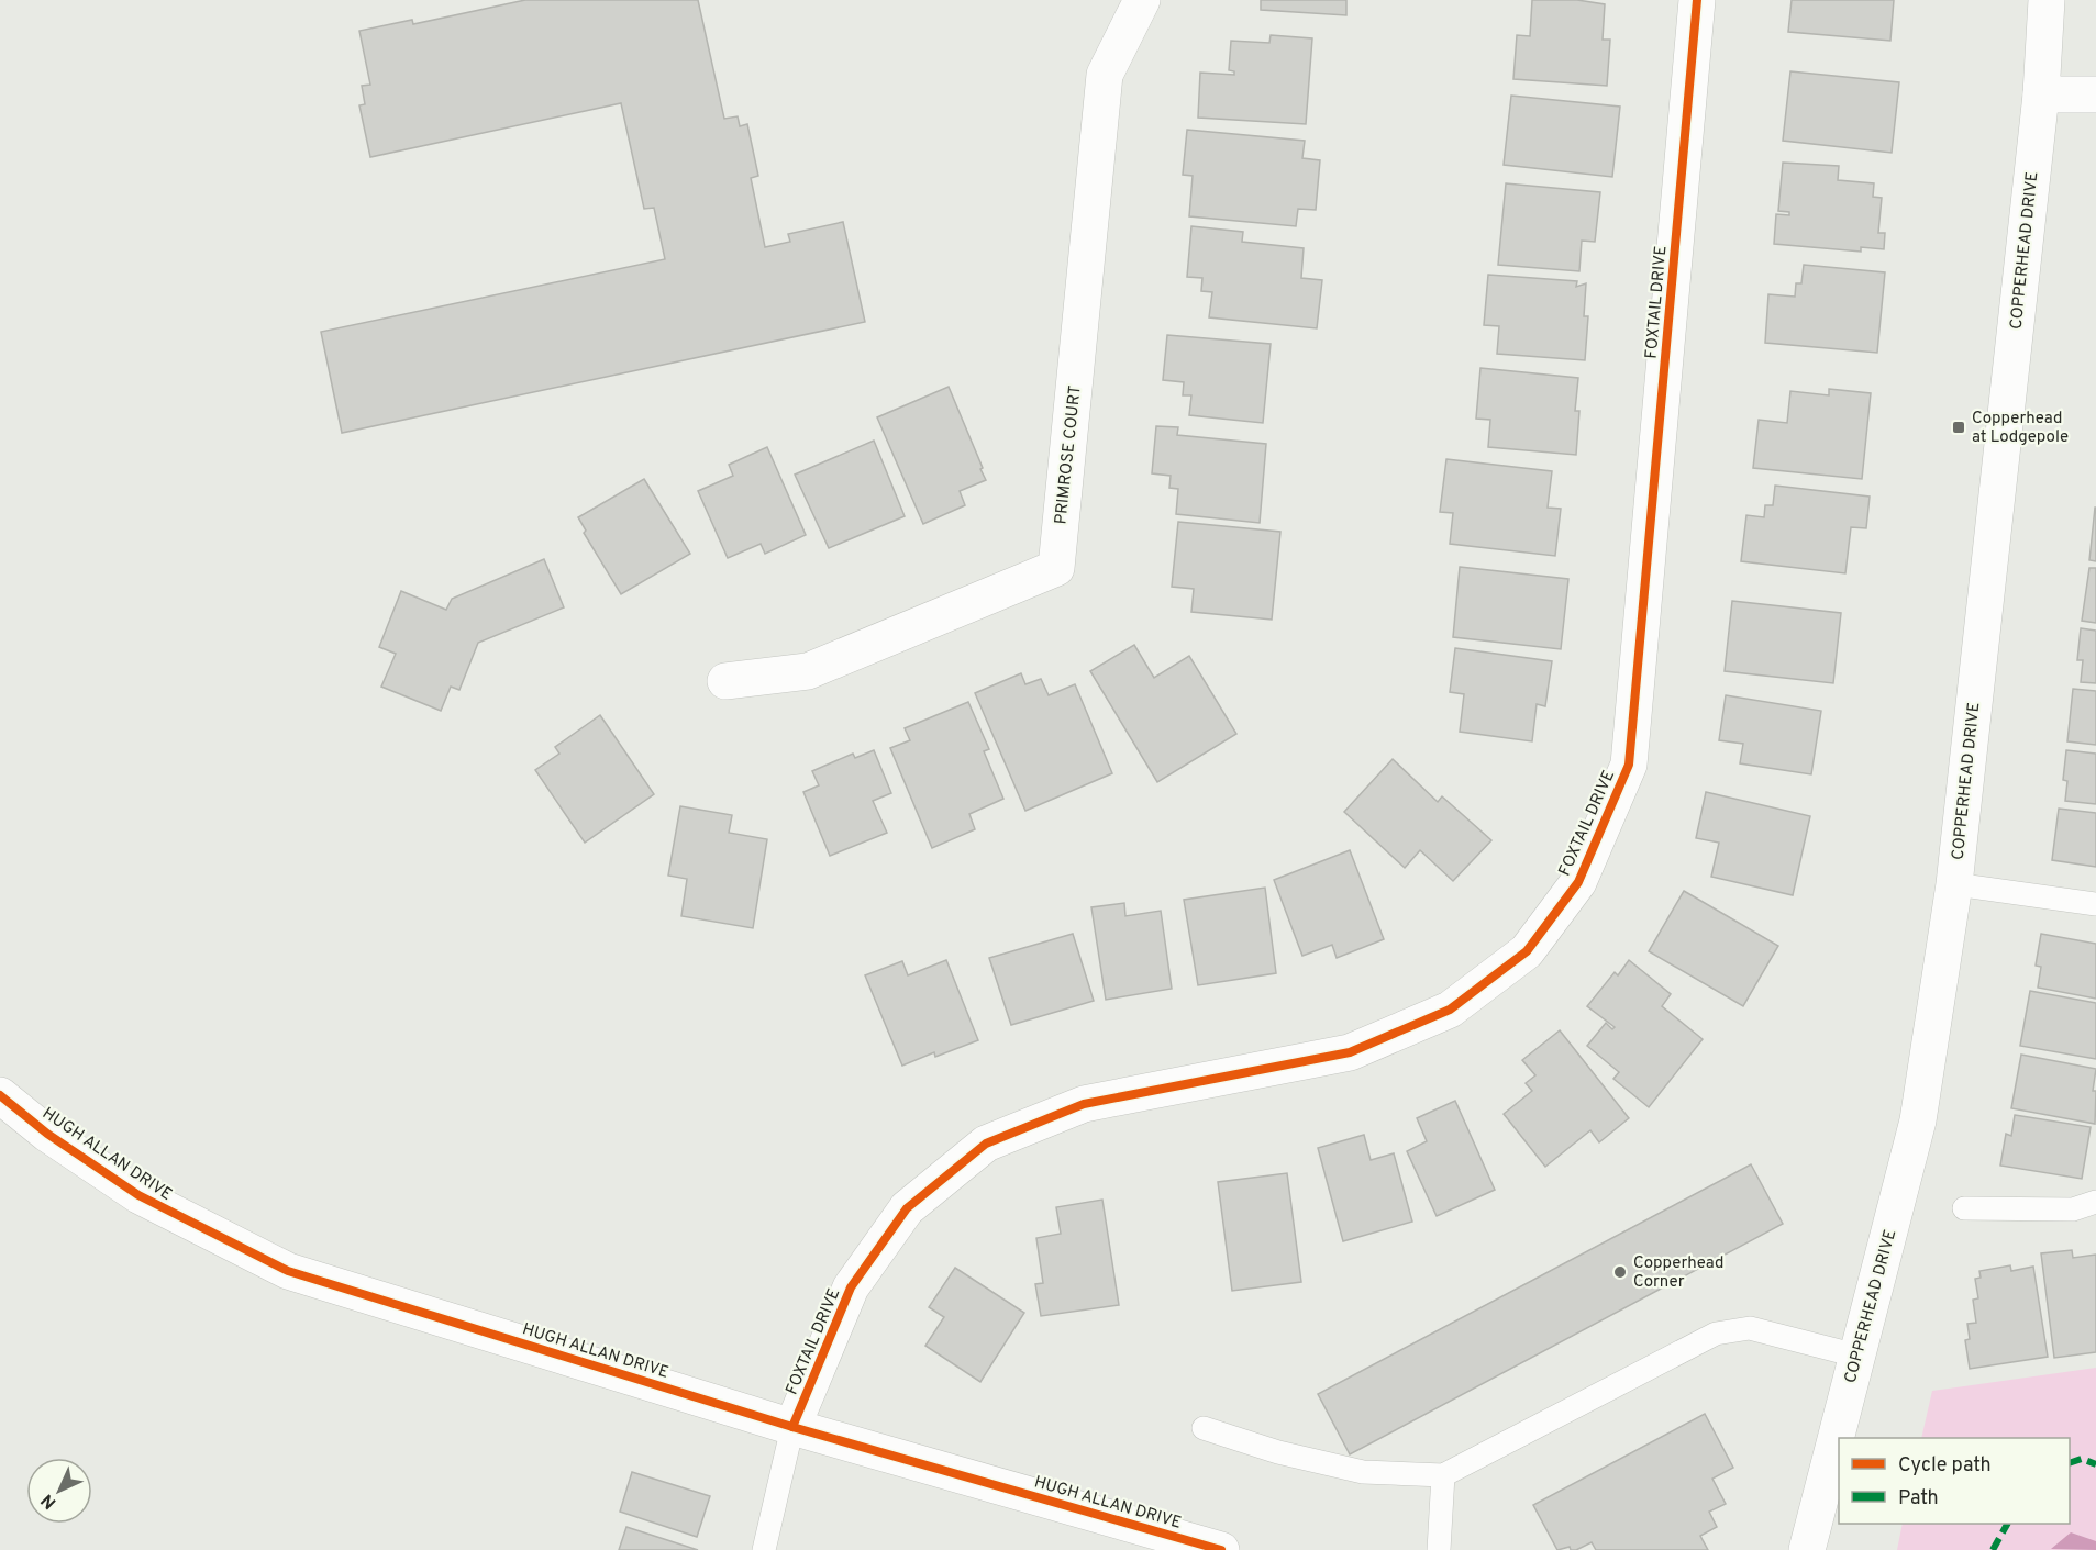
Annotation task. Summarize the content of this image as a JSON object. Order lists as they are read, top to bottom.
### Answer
{
  "streets": {
    "street": [
      "COPPERHEAD DRIVE",
      "FOXTAIL DRIVE",
      "PRIMROSE COURT",
      "HUGH ALLAN DRIVE"
    ]
  },
  "crossings": [
    ["FOXTAIL DRIVE", "HUGH ALLAN DRIVE"]
  ],
  "places": {
    "transit": ["Copperhead at Lodgepole"],
    "other": ["Copperhead Corner"]
  },
  "legend": ["Cycle path", "Path"],
  "north": "bottom left"
}
